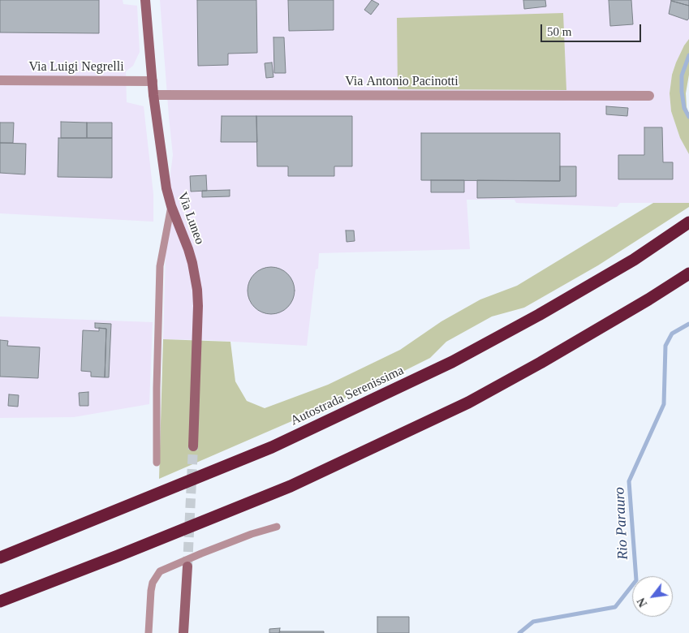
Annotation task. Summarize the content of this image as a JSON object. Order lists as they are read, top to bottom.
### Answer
{
  "streets": {
    "highway": ["Autostrada Serenissima"],
    "street": ["Via Luigi Negrelli", "Via Antonio Pacinotti", "Via Luneo"]
  },
  "crossings": [
    ["Via Luigi Negrelli", "Via Luneo"],
    ["Via Antonio Pacinotti", "Via Luneo"]
  ],
  "water": ["Rio Parauro"],
  "scale_bar": "50 m",
  "north": "bottom left"
}
